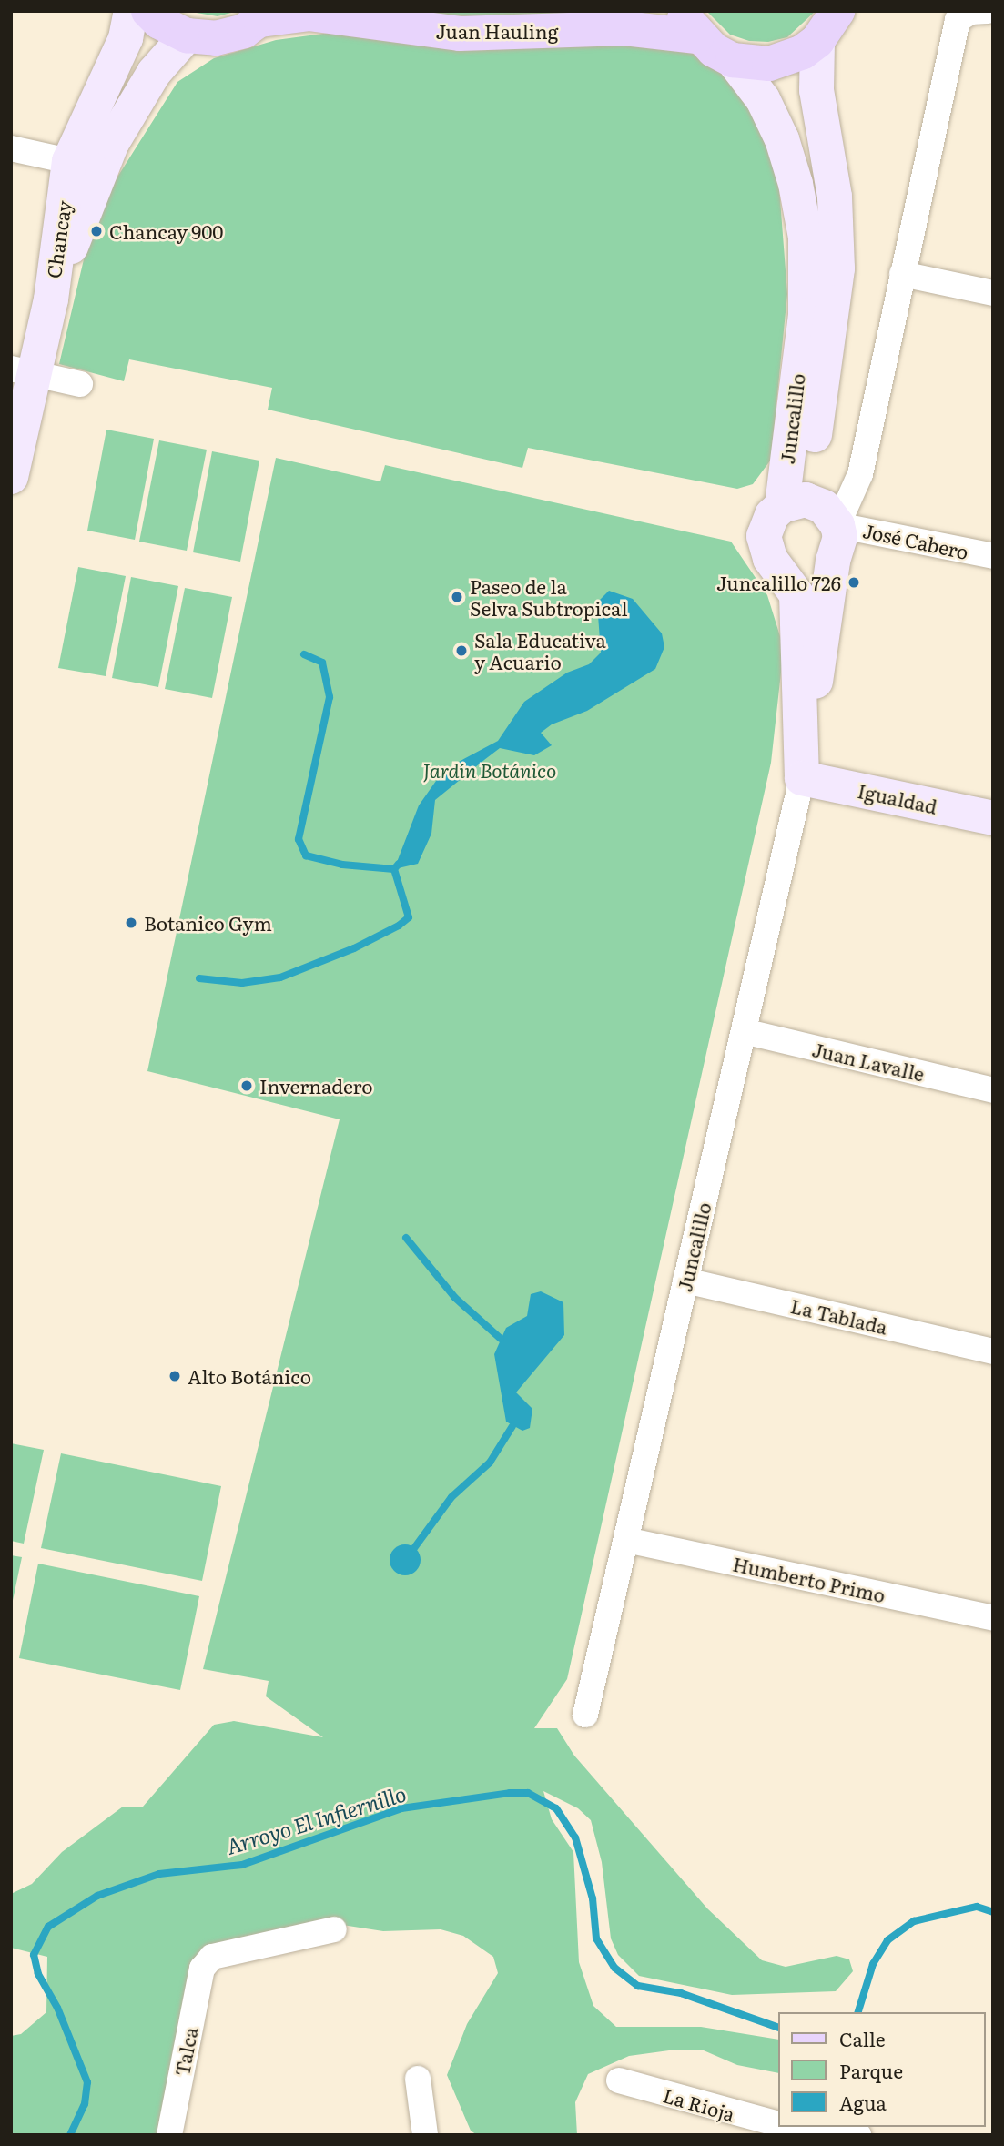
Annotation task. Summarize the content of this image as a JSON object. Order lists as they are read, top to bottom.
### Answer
{
  "streets": {
    "main road": [
      "Juan Hauling",
      "Chancay",
      "Juncalillo",
      "Igualdad"
    ],
    "street": [
      "José Cabero",
      "Juan Lavalle",
      "La Tablada",
      "Humberto Primo",
      "Talca",
      "La Rioja"
    ]
  },
  "crossings": [
    ["Juncalillo", "José Cabero"],
    ["Juncalillo", "Igualdad"],
    ["Juncalillo", "Juan Lavalle"],
    ["Juncalillo", "La Tablada"],
    ["Juncalillo", "Humberto Primo"]
  ],
  "water": ["Arroyo El Infiernillo"],
  "parks": ["Jardín Botánico"],
  "places": [
    "Chancay 900",
    "Juncalillo 726",
    "Paseo de la Selva Subtropical",
    "Sala Educativa y Acuario",
    "Botanico Gym",
    "Invernadero",
    "Alto Botánico"
  ],
  "legend": ["Calle", "Parque", "Agua"]
}
